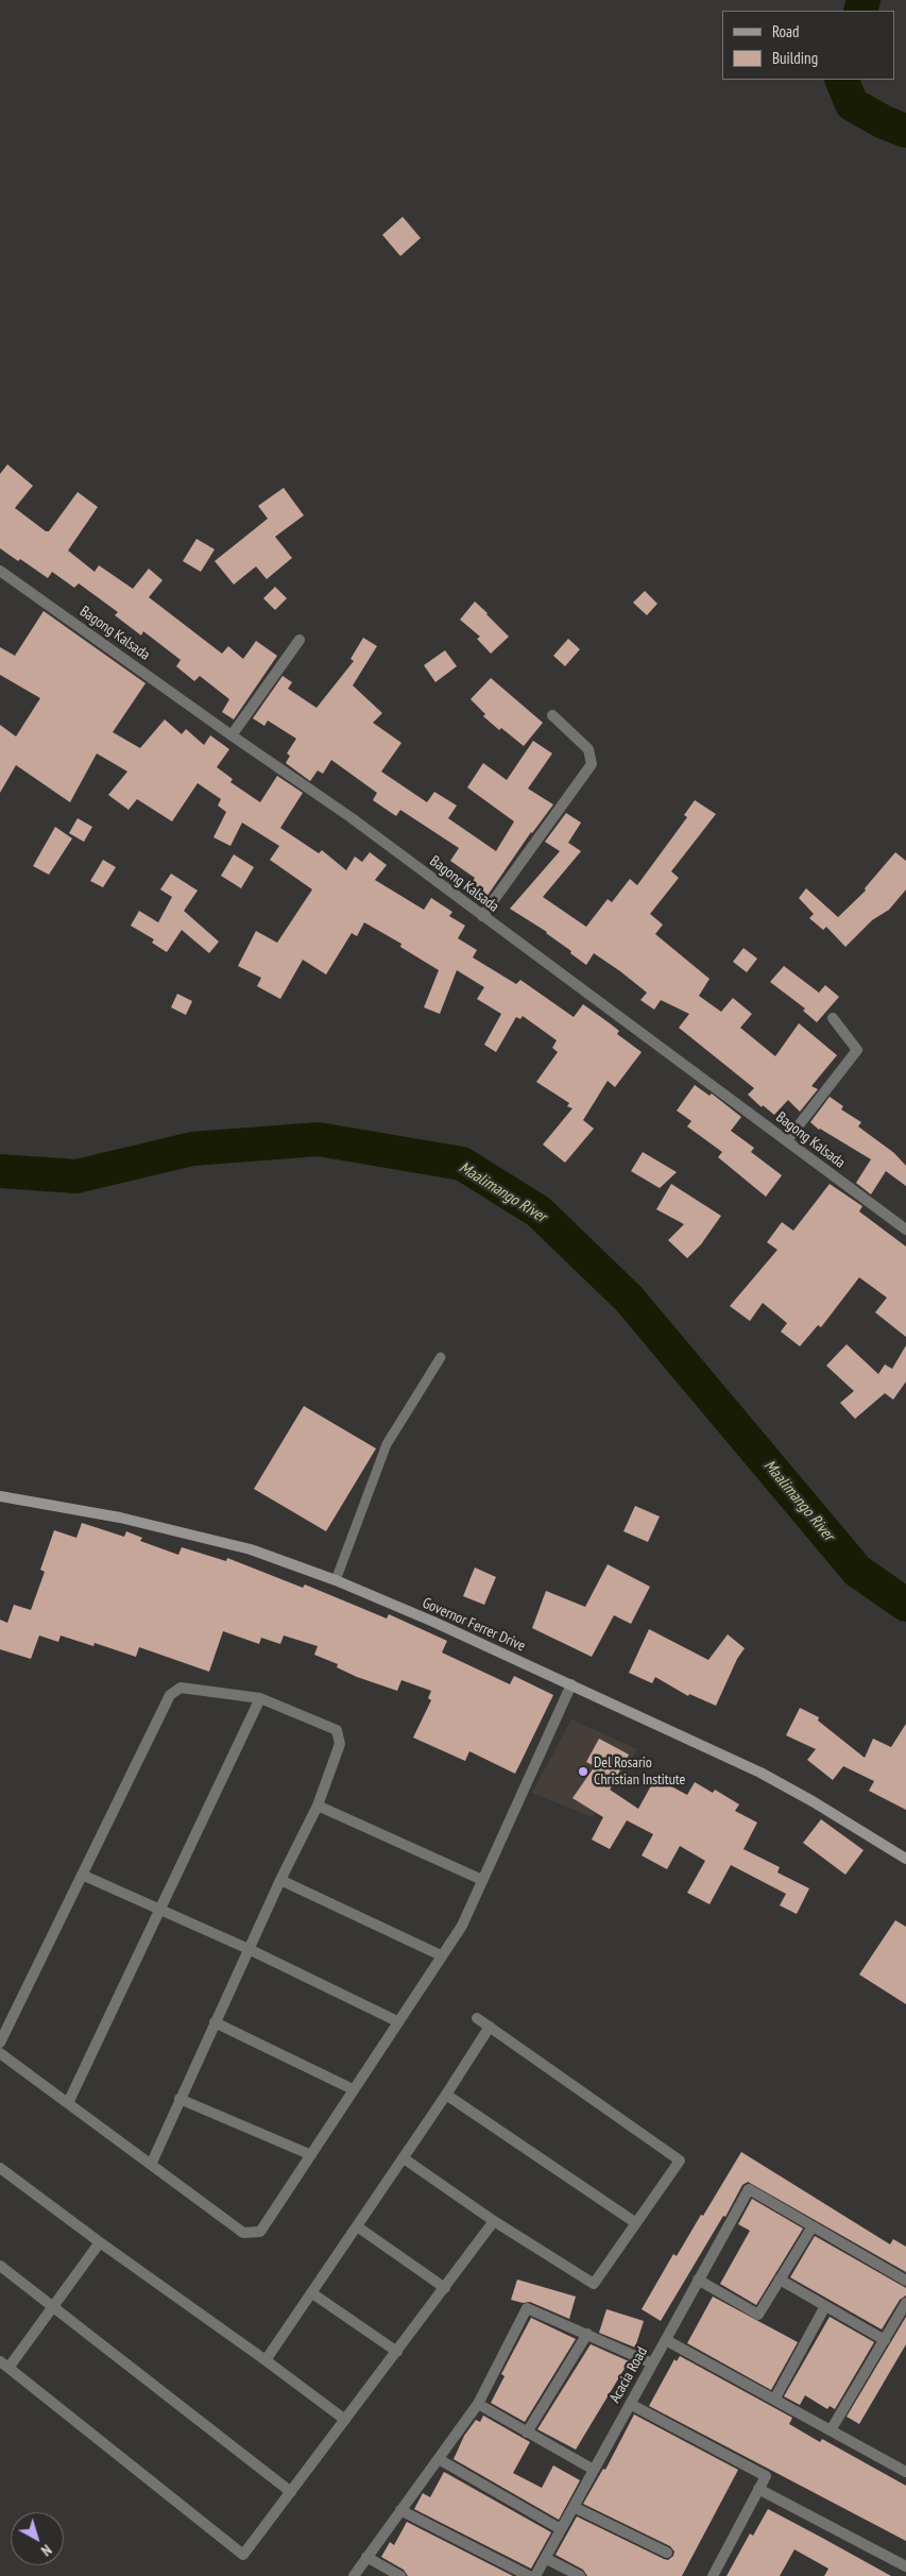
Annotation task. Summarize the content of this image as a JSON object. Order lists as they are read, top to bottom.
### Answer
{
  "streets": {
    "main road": ["Governor Ferrer Drive"],
    "street": ["Bagong Kalsada", "Acacia Road"]
  },
  "water": ["Maalimango River"],
  "places": ["Del Rosario Christian Institute"],
  "legend": ["Road", "Building"],
  "north": "bottom right"
}
